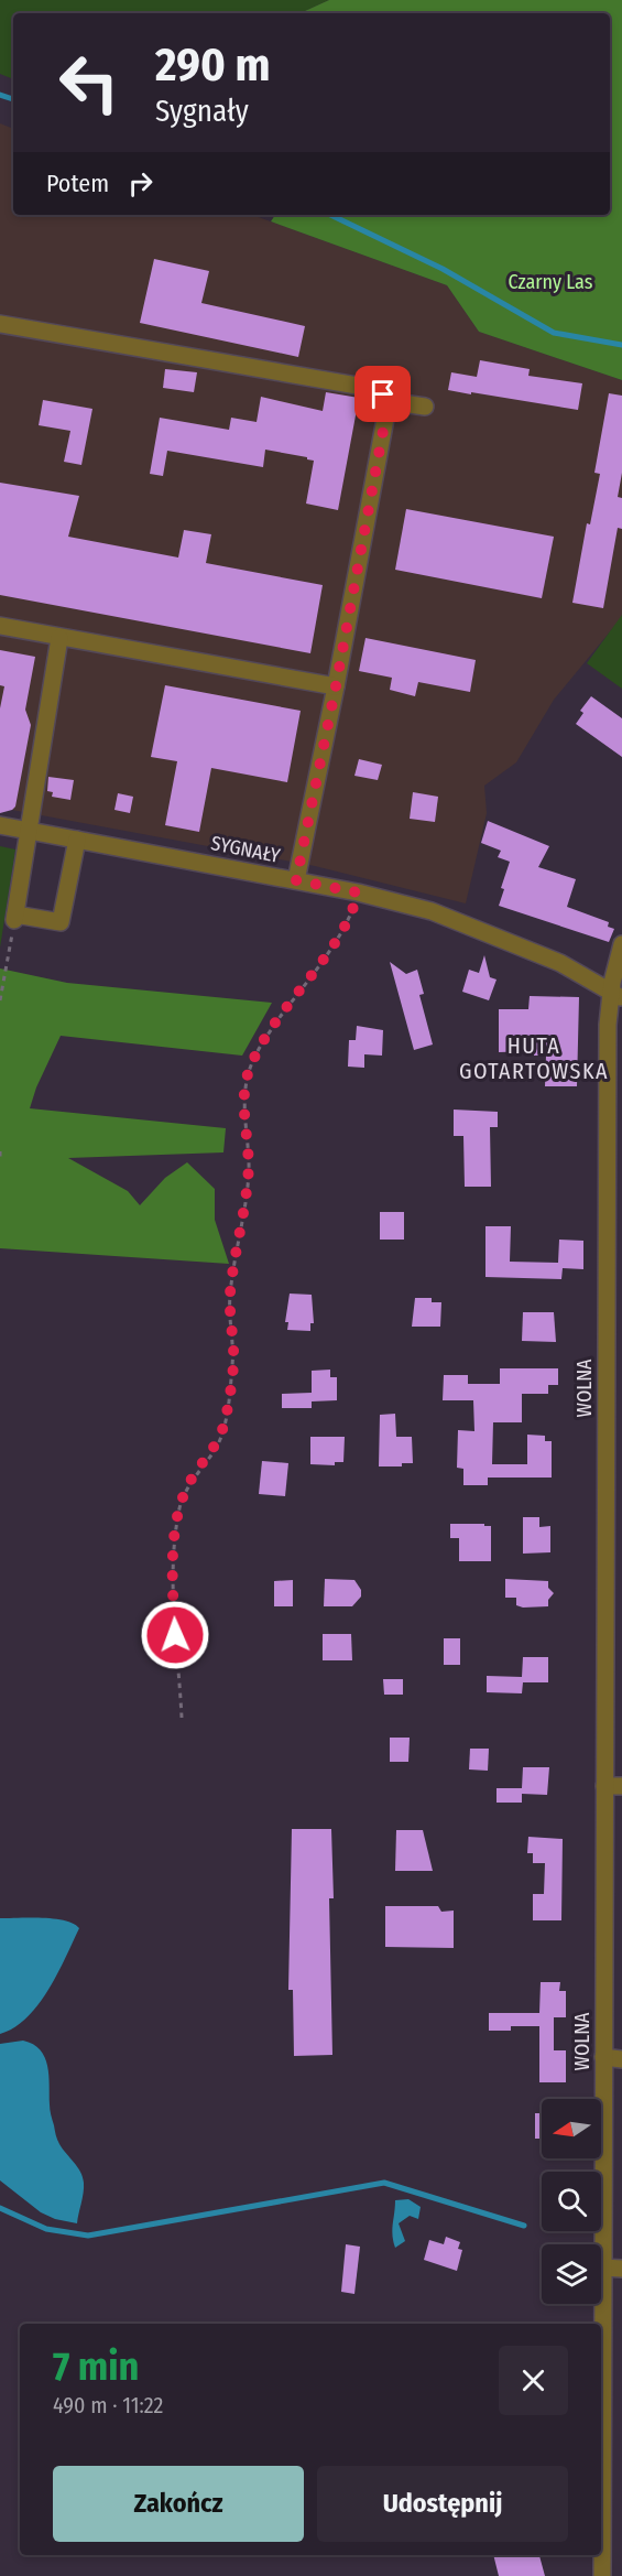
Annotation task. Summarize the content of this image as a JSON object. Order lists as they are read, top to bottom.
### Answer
{
  "streets": {
    "street": ["SYGNAŁY", "WOLNA"]
  },
  "crossings": [
    ["SYGNAŁY", "WOLNA"]
  ],
  "districts": ["HUTA GOTARTOWSKA"],
  "parks": ["Czarny Las"],
  "north": "left",
  "page": {
    "turn": ["290 m", "Sygnały"],
    "then": "Potem",
    "heading": ["7 min", "490 m · 11:22"],
    "buttons": ["Zakończ", "Udostępnij"]
  }
}
